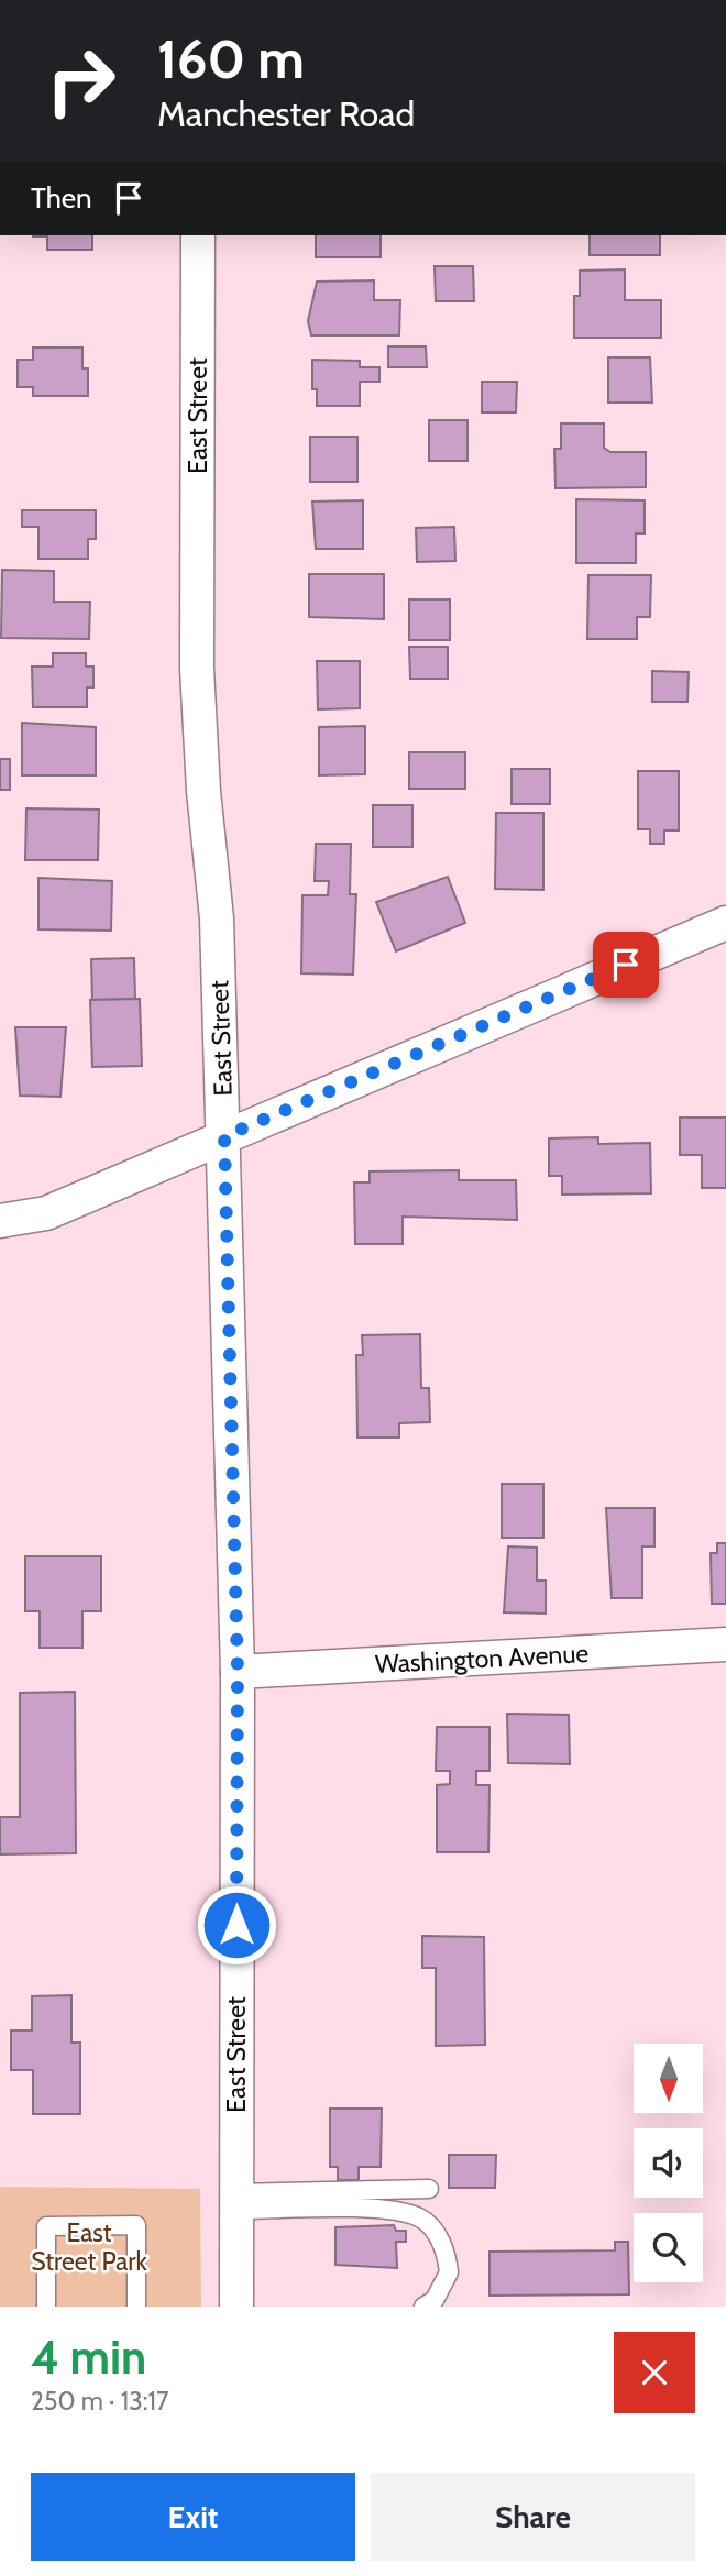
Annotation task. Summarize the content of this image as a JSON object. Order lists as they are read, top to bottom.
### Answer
{
  "streets": {
    "street": ["East Street", "Washington Avenue"]
  },
  "crossings": [
    ["East Street", "Washington Avenue"]
  ],
  "parks": ["East Street Park"],
  "north": "bottom",
  "page": {
    "turn": ["160 m", "Manchester Road"],
    "then": "Then",
    "heading": ["4 min", "250 m · 13:17"],
    "buttons": ["Exit", "Share"]
  }
}
